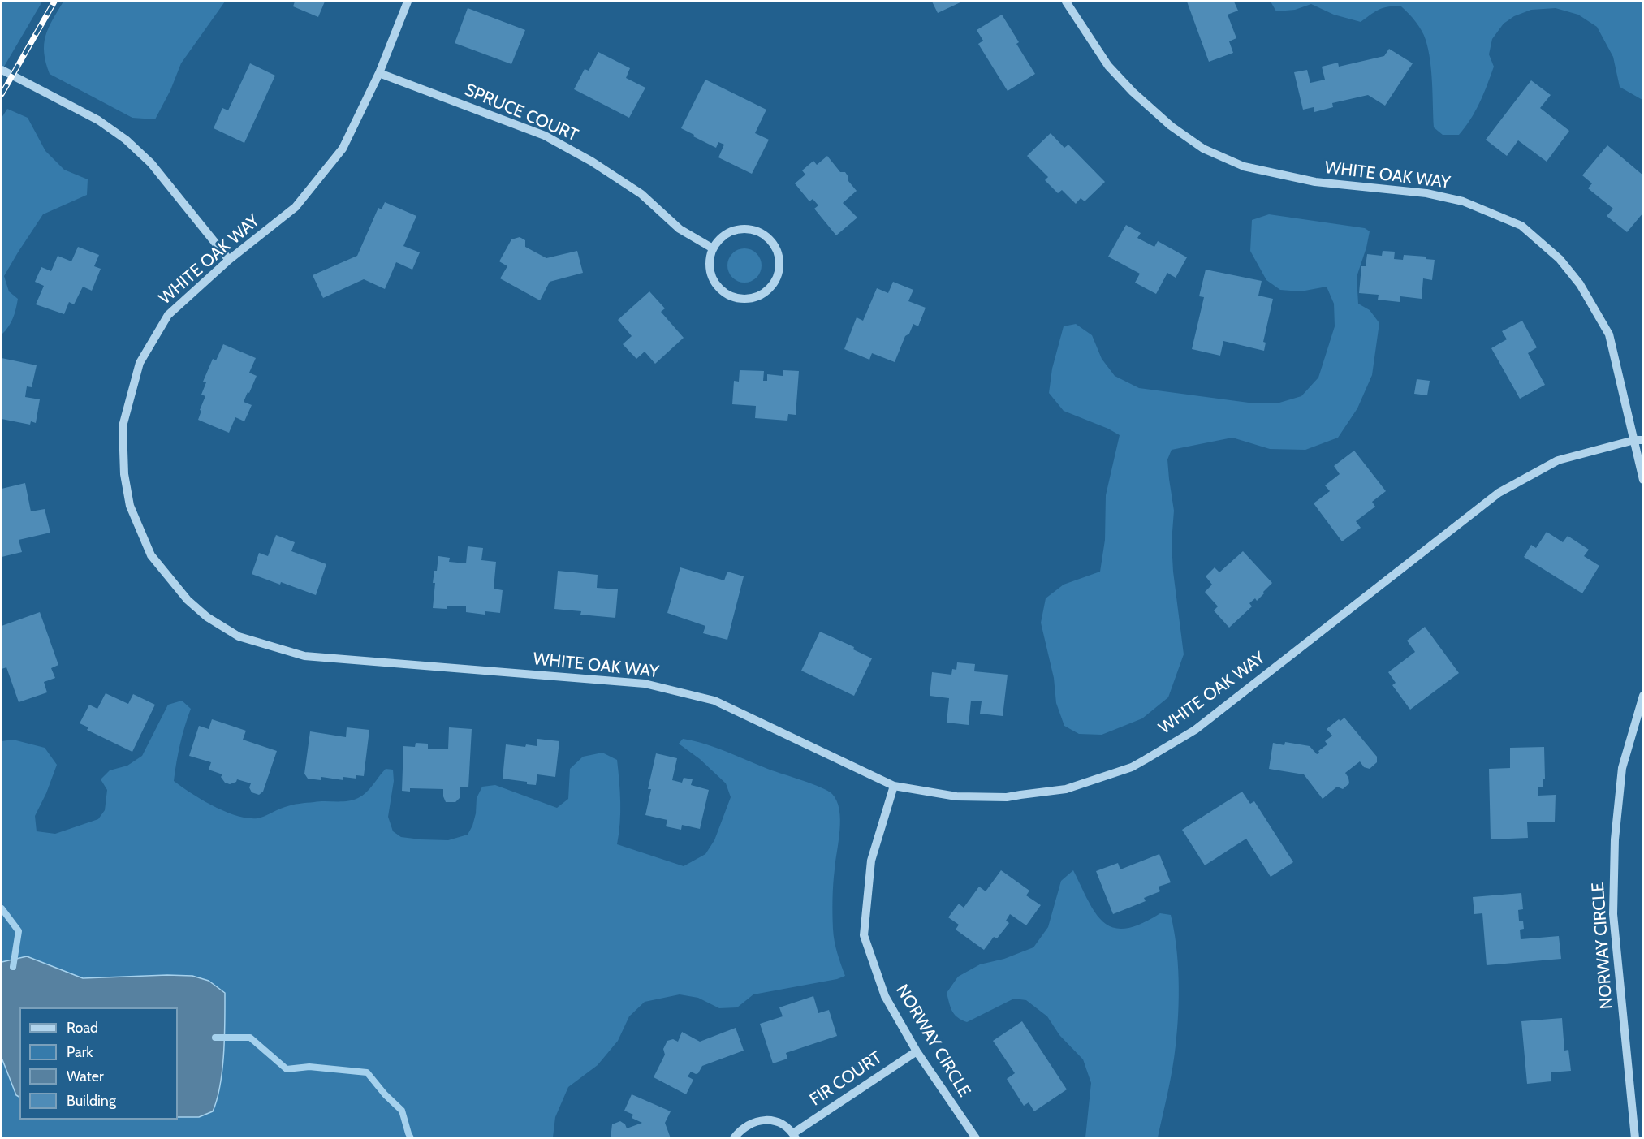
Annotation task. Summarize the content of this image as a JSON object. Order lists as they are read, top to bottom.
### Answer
{
  "streets": {
    "street": [
      "SPRUCE COURT",
      "WHITE OAK WAY",
      "NORWAY CIRCLE",
      "FIR COURT"
    ]
  },
  "crossings": [
    ["SPRUCE COURT", "WHITE OAK WAY"],
    ["WHITE OAK WAY", "NORWAY CIRCLE"],
    ["NORWAY CIRCLE", "FIR COURT"]
  ],
  "legend": [
    "Road",
    "Park",
    "Water",
    "Building"
  ]
}
